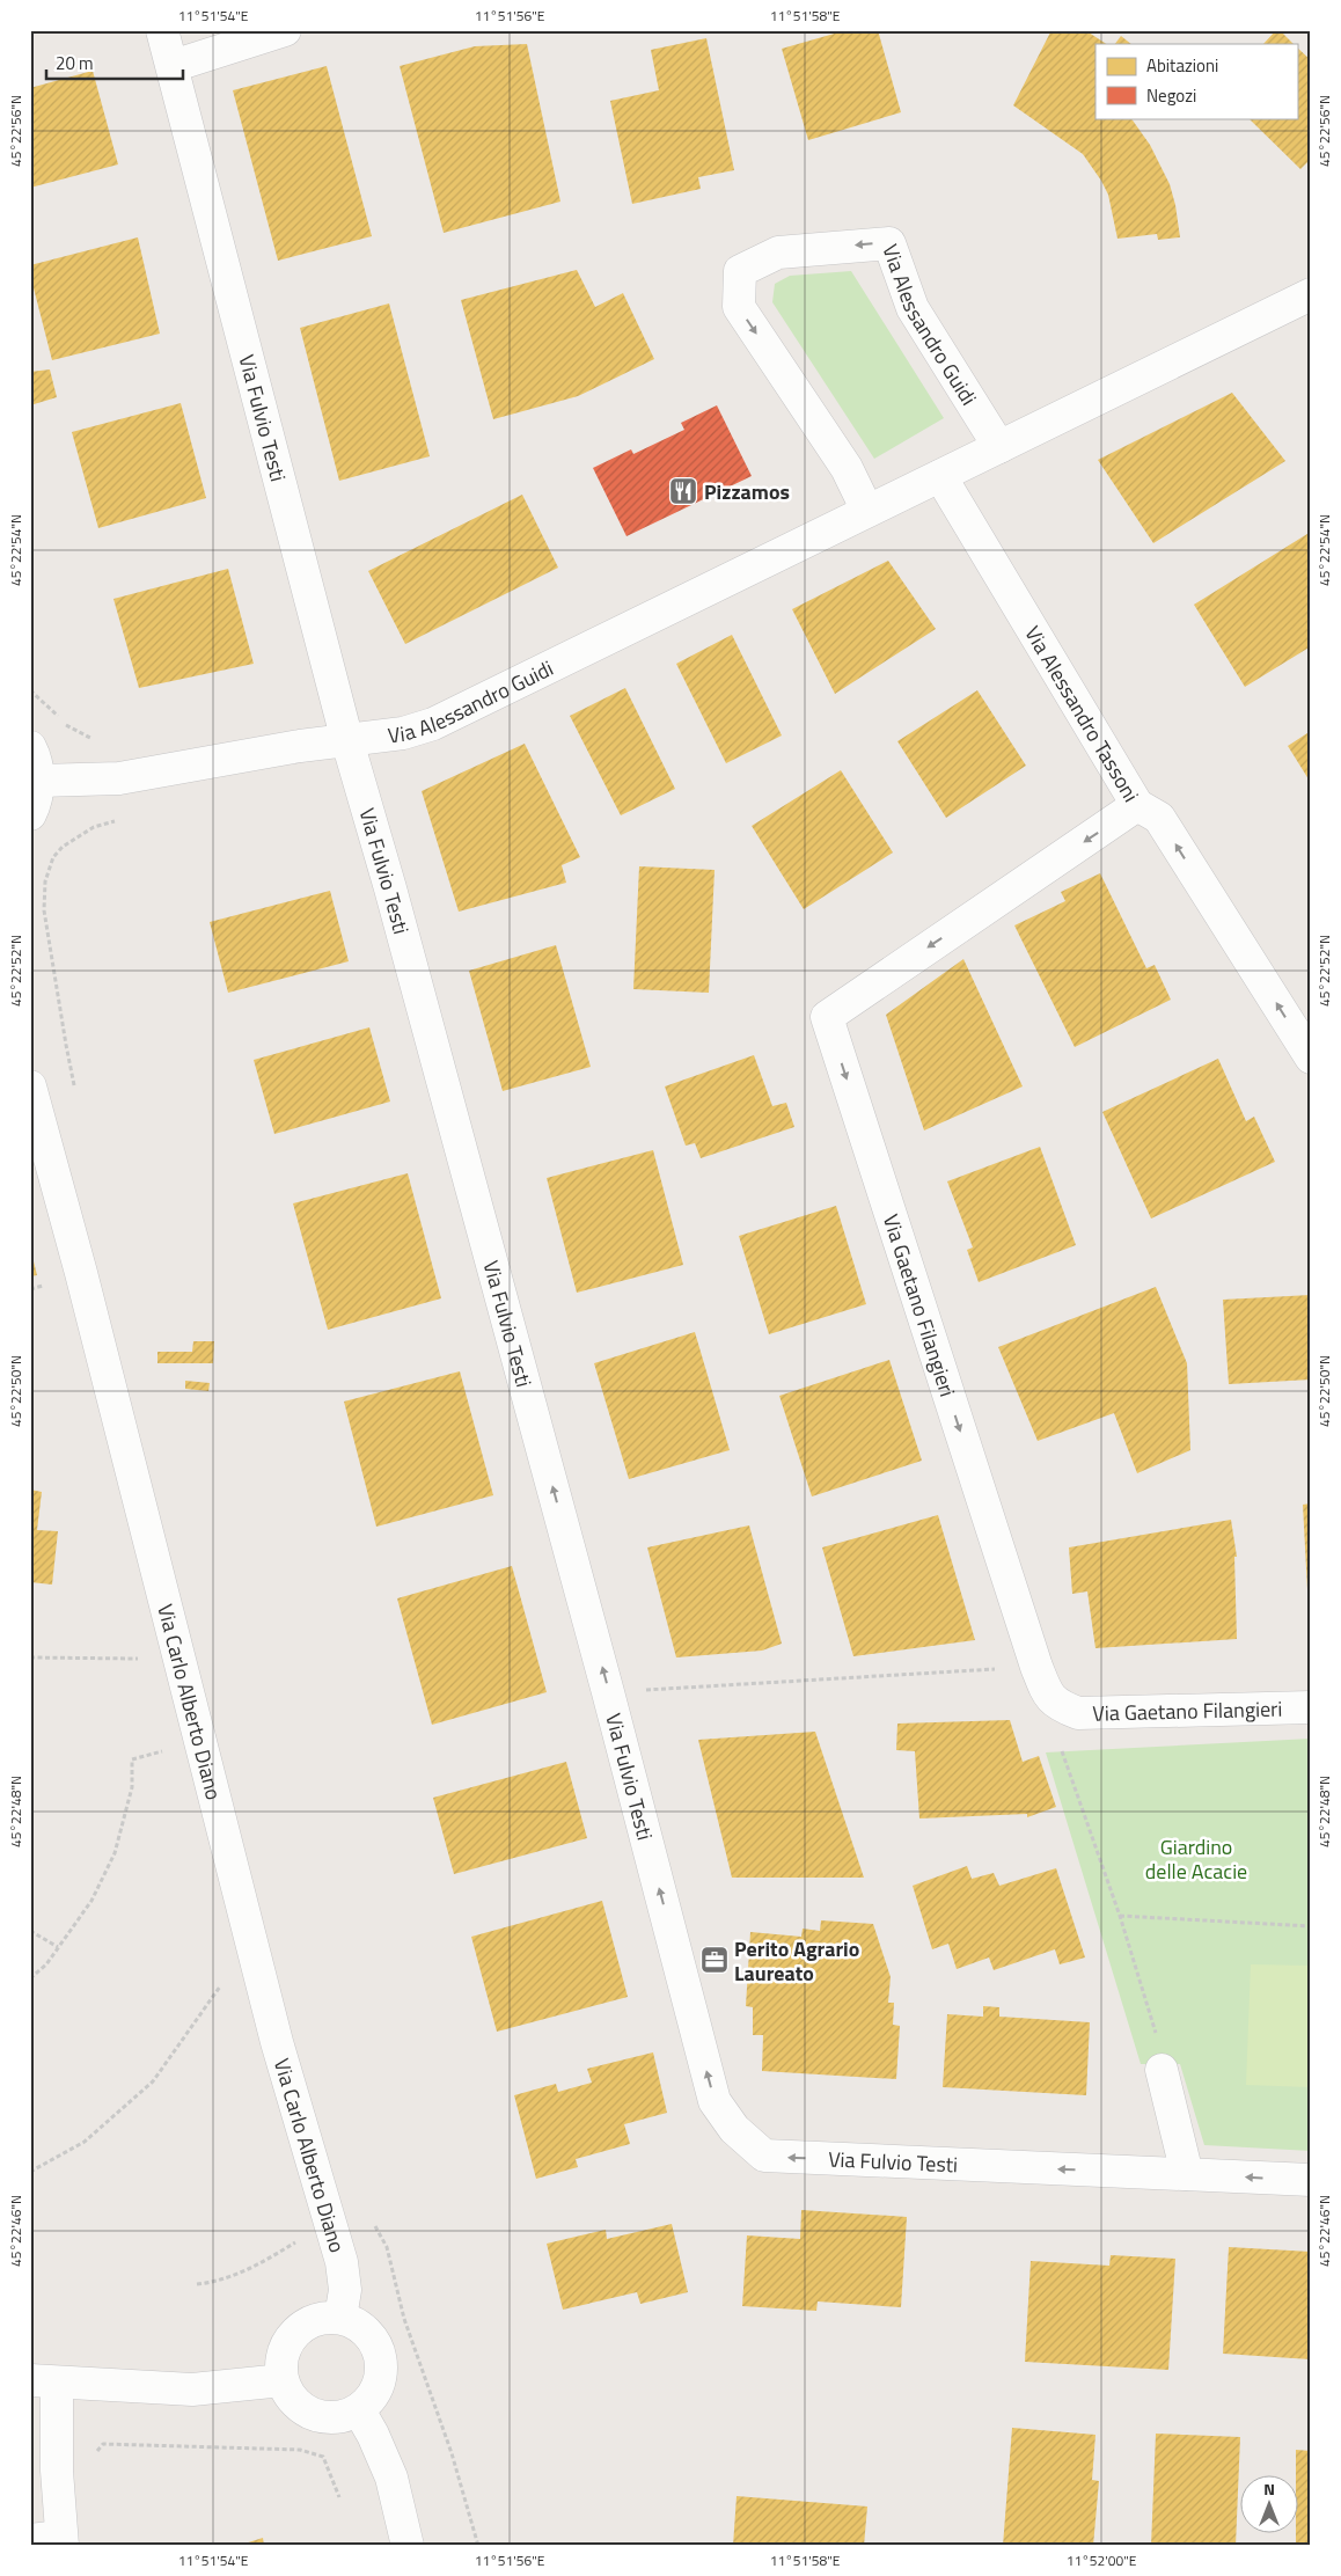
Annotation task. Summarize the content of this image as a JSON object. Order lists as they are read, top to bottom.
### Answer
{
  "streets": {
    "street": [
      "Via Alessandro Guidi",
      "Via Fulvio Testi",
      "Via Alessandro Tassoni",
      "Via Gaetano Filangieri",
      "Via Carlo Alberto Diano"
    ]
  },
  "crossings": [
    ["Via Alessandro Guidi", "Via Fulvio Testi"],
    ["Via Alessandro Guidi", "Via Alessandro Tassoni"],
    ["Via Alessandro Tassoni", "Via Gaetano Filangieri"]
  ],
  "one_way": ["Via Fulvio Testi", "Via Alessandro Tassoni", "Via Gaetano Filangieri"],
  "parks": ["Giardino delle Acacie"],
  "places": {
    "restaurant": ["Pizzamos"],
    "office": ["Perito Agrario Laureato"]
  },
  "legend": ["Abitazioni", "Negozi"],
  "scale_bar": "20 m",
  "north": "top",
  "coordinates": [
    "11°51'54\"E",
    "11°51'56\"E",
    "11°51'58\"E",
    "45°22'56\"N",
    "45°22'54\"N",
    "45°22'52\"N",
    "45°22'50\"N",
    "45°22'48\"N",
    "45°22'46\"N",
    "11°52'00\"E"
  ]
}
